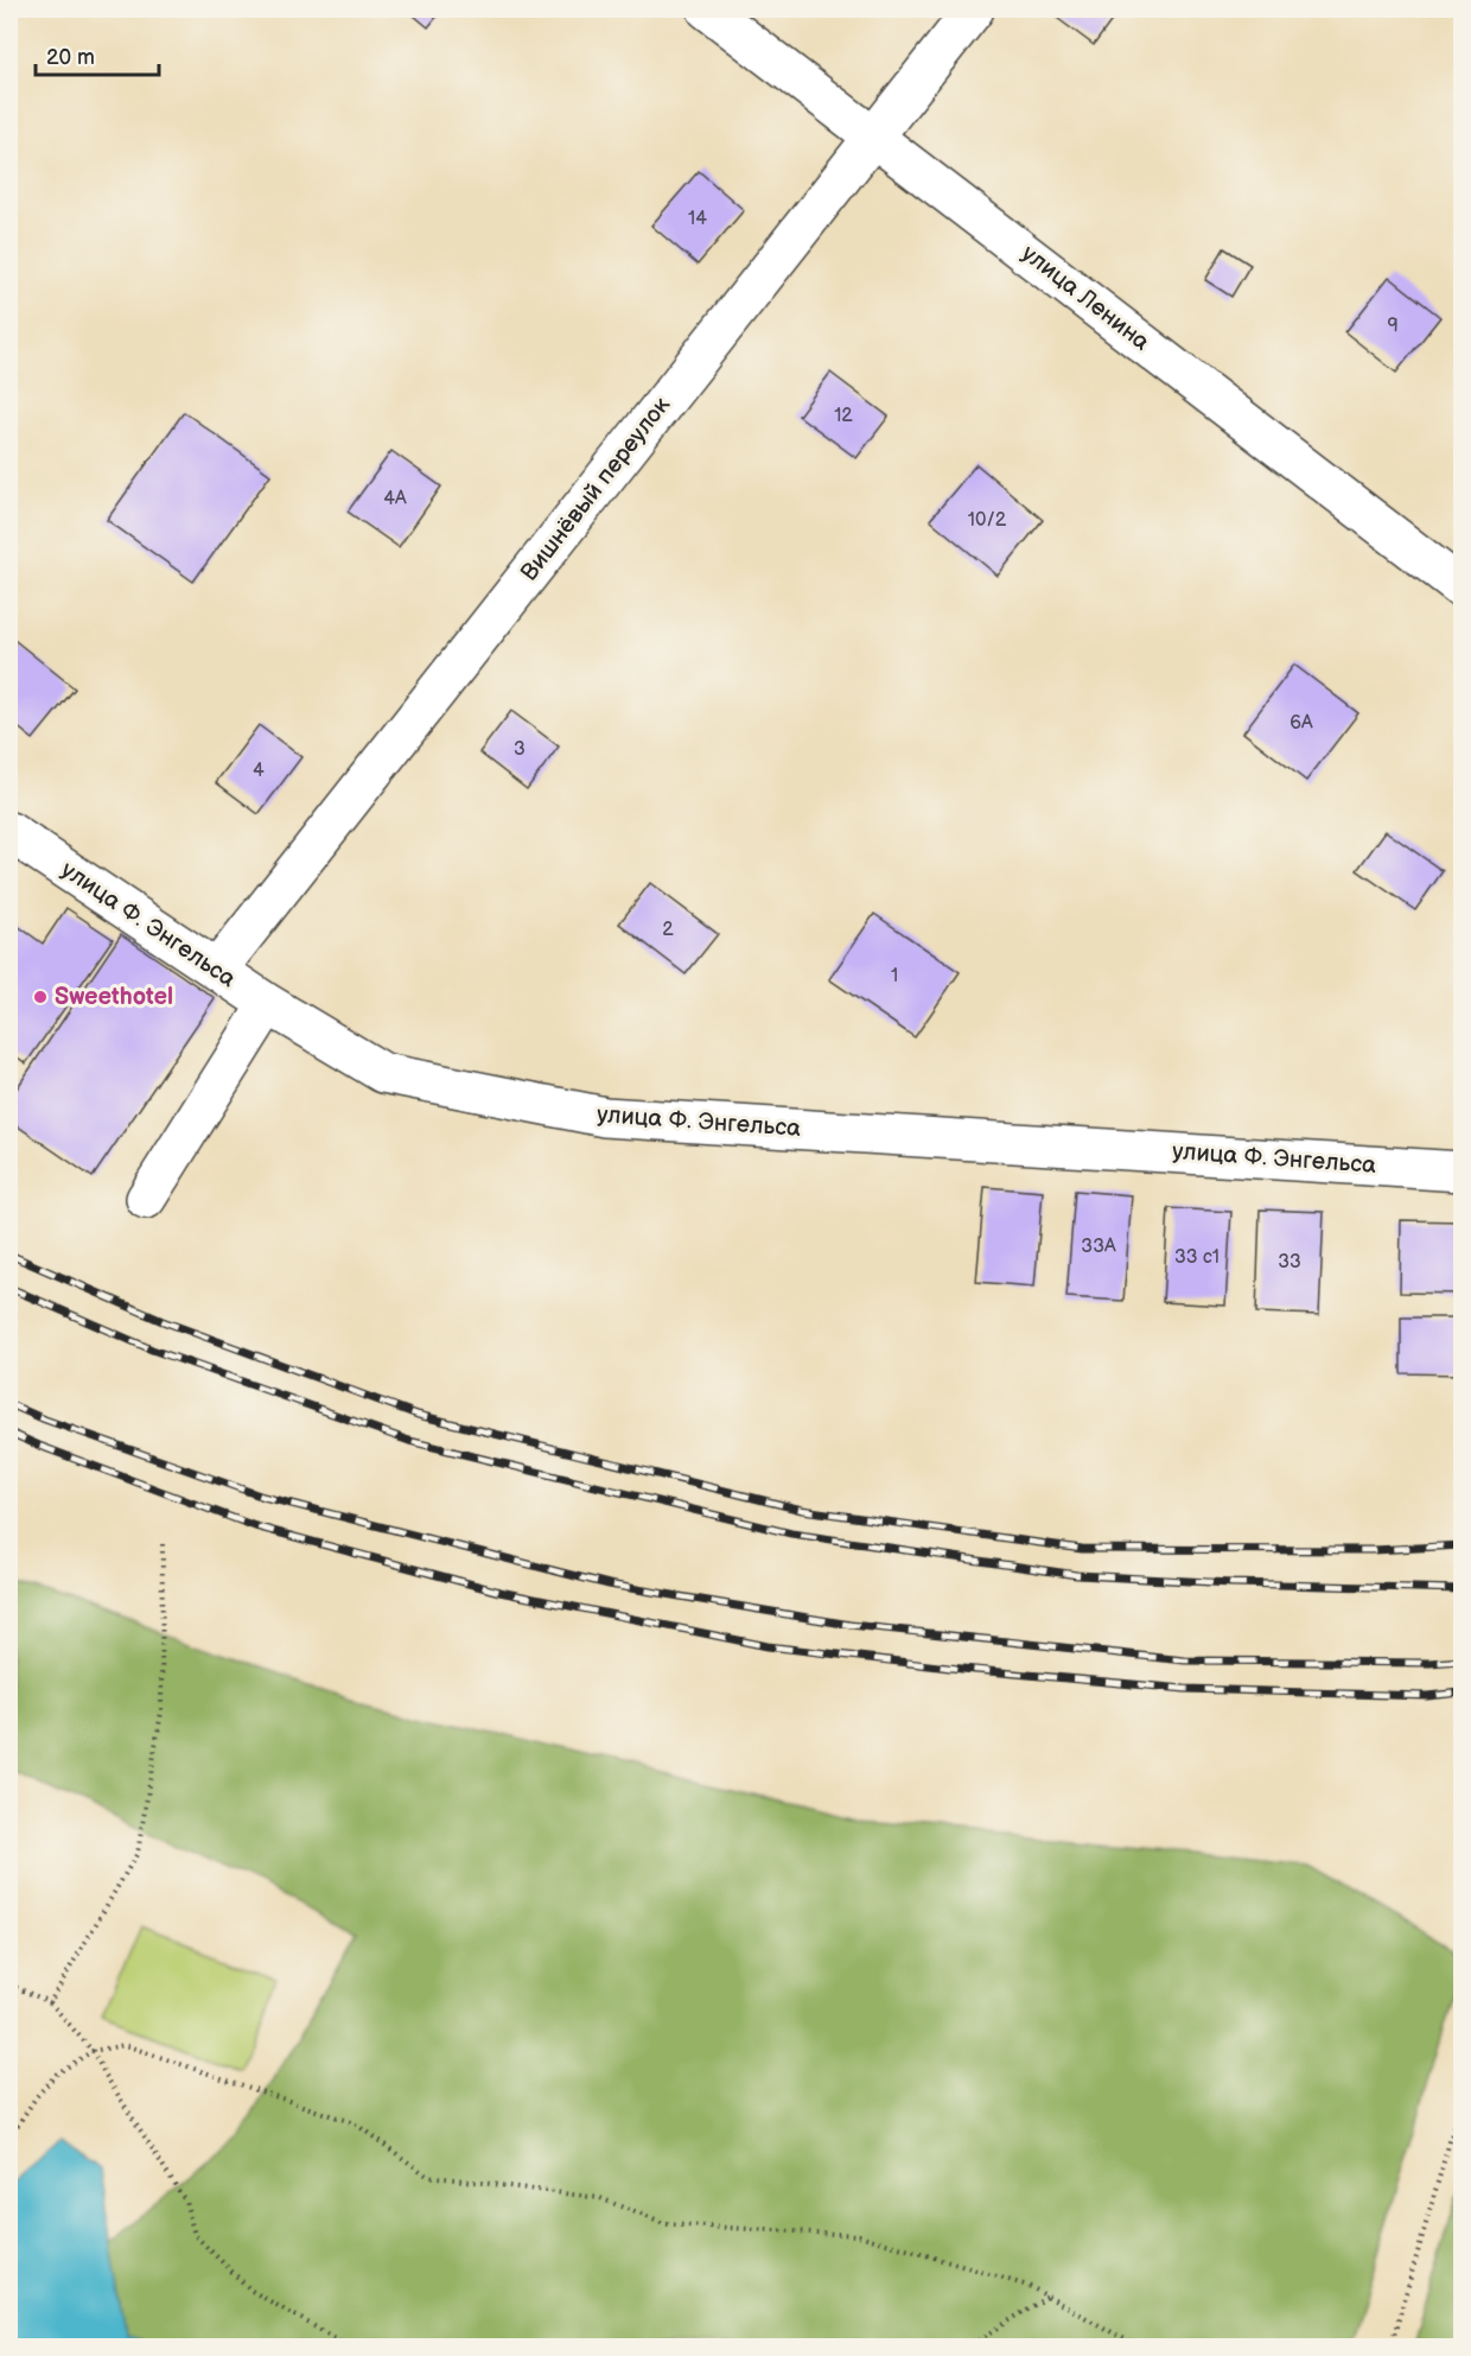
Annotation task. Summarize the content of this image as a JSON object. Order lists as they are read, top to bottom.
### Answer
{
  "streets": {
    "street": ["улица Ленина", "Вишнёвый переулок", "улица Ф. Энгельса"]
  },
  "crossings": [
    ["улица Ленина", "Вишнёвый переулок"],
    ["Вишнёвый переулок", "улица Ф. Энгельса"]
  ],
  "places": ["Sweethotel"],
  "house_numbers": [
    "14",
    "9",
    "12",
    "4А",
    "10/2",
    "6А",
    "3",
    "4",
    "2",
    "1",
    "33А",
    "33 с1",
    "33"
  ],
  "scale_bar": "20 m"
}
